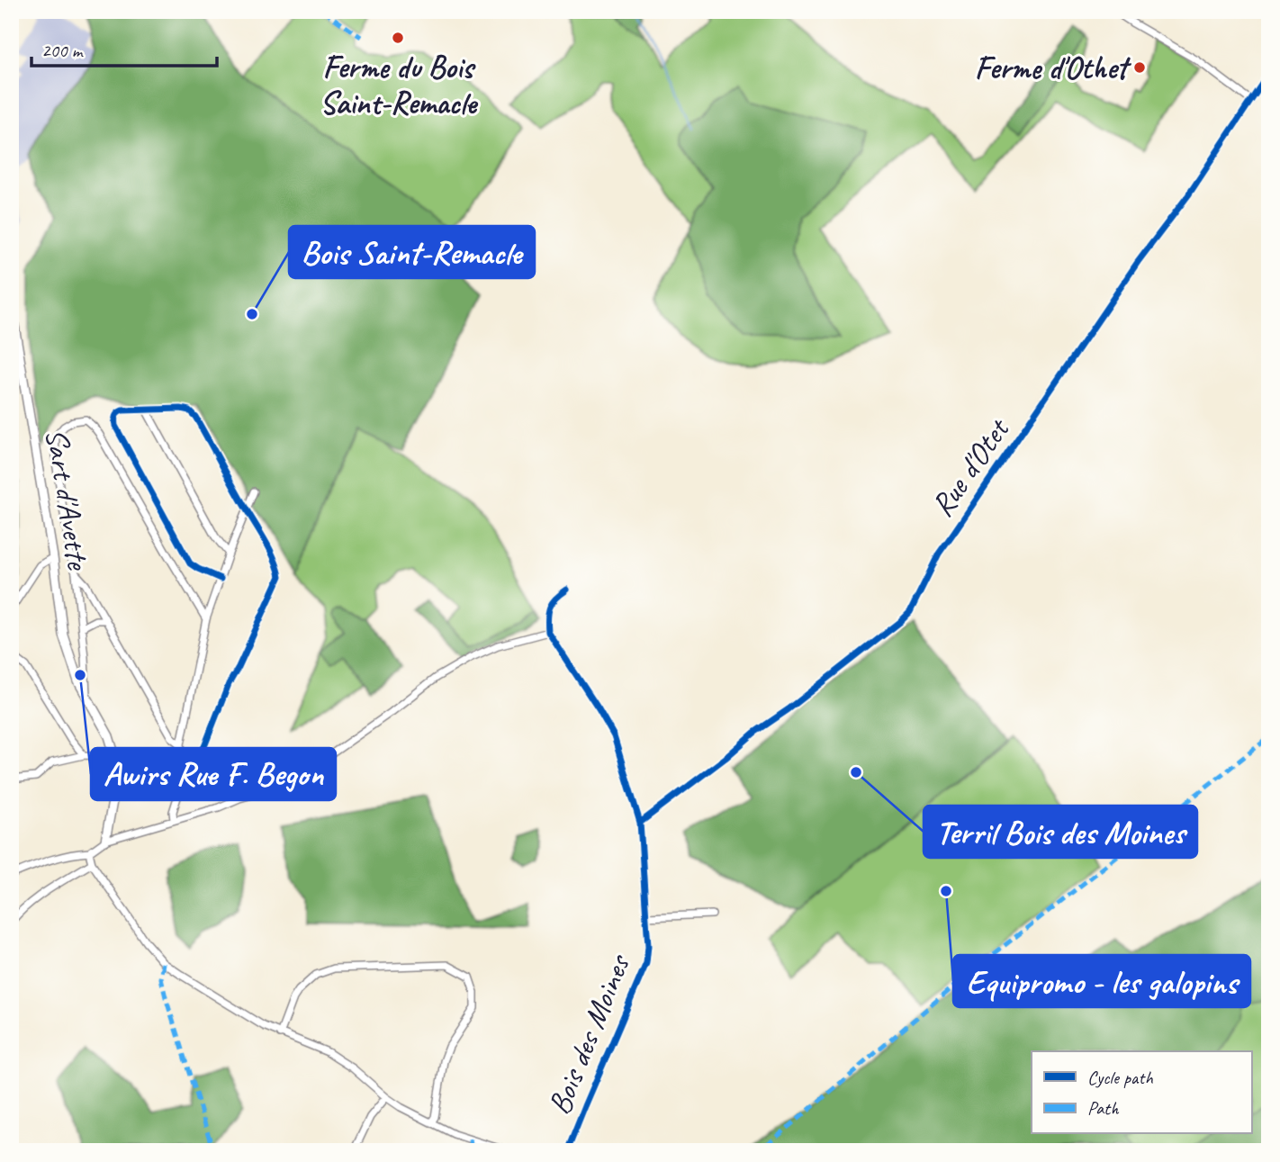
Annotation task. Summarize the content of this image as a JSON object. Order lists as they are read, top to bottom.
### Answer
{
  "streets": {
    "street": ["Rue d'Otet", "Sart d'Avette", "Bois des Moines"]
  },
  "crossings": [
    ["Rue d'Otet", "Bois des Moines"]
  ],
  "places": [
    "Ferme du Bois Saint-Remacle",
    "Ferme d'Othet",
    "Bois Saint-Remacle",
    "Awirs Rue F. Begon",
    "Terril Bois des Moines",
    "Equipromo - les galopins"
  ],
  "legend": ["Cycle path", "Path"],
  "scale_bar": "200 m"
}
